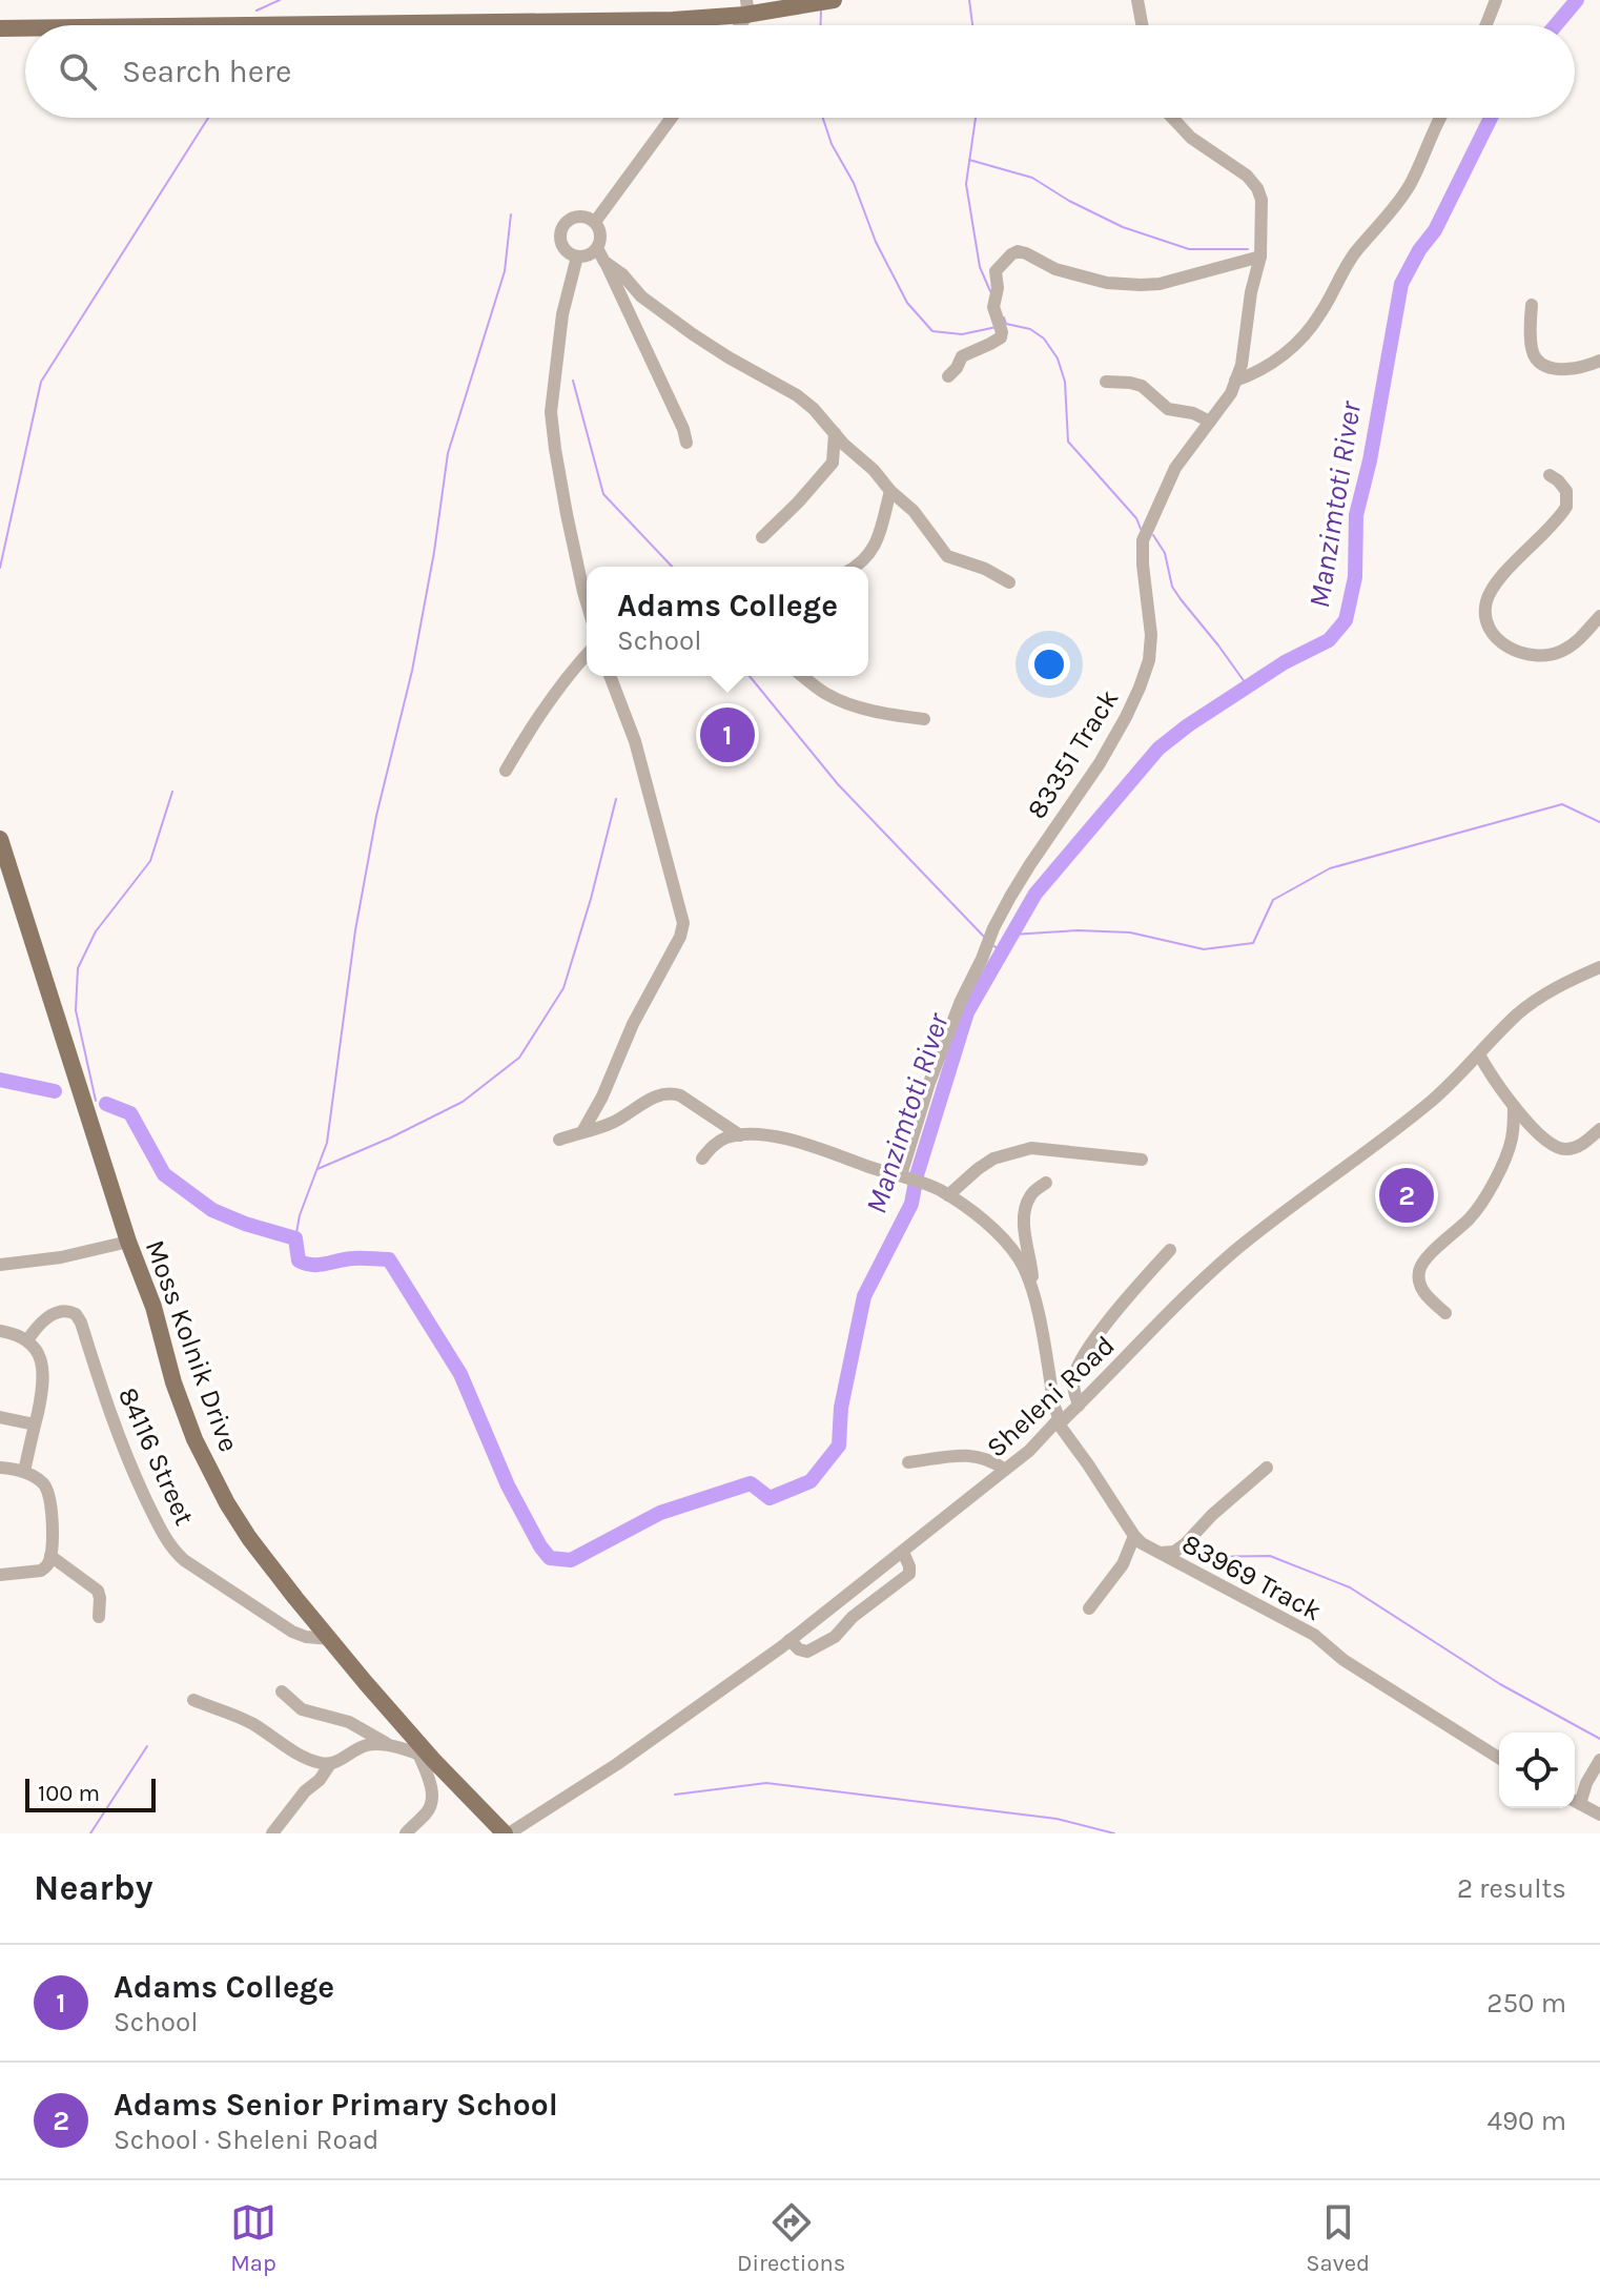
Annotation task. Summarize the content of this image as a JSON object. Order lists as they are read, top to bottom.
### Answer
{
  "streets": {
    "main road": ["Moss Kolnik Drive"],
    "street": [
      "83351 Track",
      "Sheleni Road",
      "84116 Street",
      "83969 Track"
    ]
  },
  "crossings": [
    ["Moss Kolnik Drive", "Sheleni Road"],
    ["Moss Kolnik Drive", "84116 Street"],
    ["Sheleni Road", "83969 Track"]
  ],
  "water": ["Manzimtoti River"],
  "scale_bar": "100 m",
  "page": {
    "search": "Search here",
    "popup": ["Adams College", "School"],
    "pins": ["1", "2"],
    "scale": "100 m",
    "heading": ["Nearby", "2 results"],
    "list": [
      {
        "mark": "1",
        "name": "Adams College",
        "note": "School",
        "value": "250 m"
      },
      {
        "mark": "2",
        "name": "Adams Senior Primary School",
        "note": "School · Sheleni Road",
        "value": "490 m"
      }
    ],
    "nav": ["Map", "Directions", "Saved"]
  }
}
